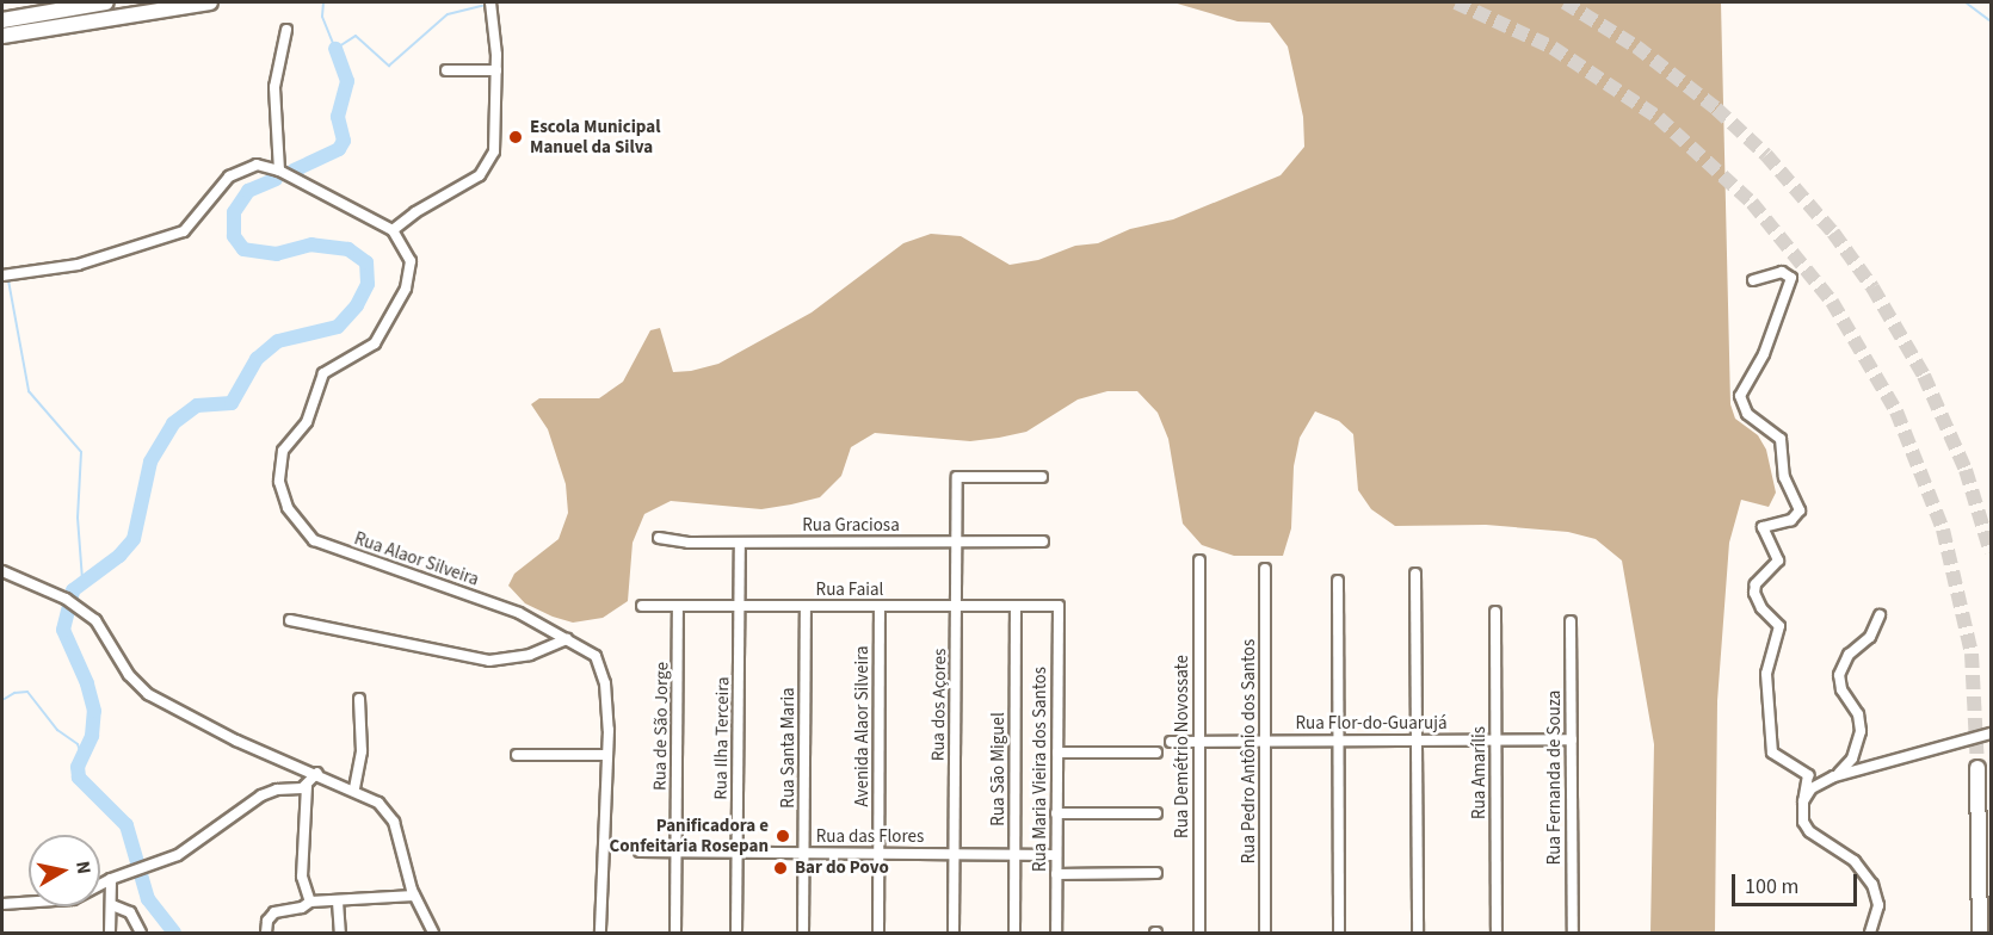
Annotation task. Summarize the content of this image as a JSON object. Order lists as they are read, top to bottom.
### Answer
{
  "streets": {
    "street": [
      "Rua Graciosa",
      "Rua Alaor Silveira",
      "Rua Faial",
      "Rua dos Açores",
      "Rua Flor-do-Guarujá",
      "Rua de São Jorge",
      "Avenida Alaor Silveira",
      "Rua Ilha Terceira",
      "Rua Demétrio Novossate",
      "Rua Santa Maria",
      "Rua Pedro Antônio dos Santos",
      "Rua São Miguel",
      "Rua Maria Vieira dos Santos",
      "Rua Amarílis",
      "Rua Fernanda de Souza",
      "Rua das Flores"
    ]
  },
  "crossings": [
    ["Rua Graciosa", "Rua dos Açores"],
    ["Rua Graciosa", "Rua Ilha Terceira"],
    ["Rua Faial", "Rua dos Açores"],
    ["Rua Faial", "Rua de São Jorge"],
    ["Rua Faial", "Avenida Alaor Silveira"],
    ["Rua Faial", "Rua Ilha Terceira"],
    ["Rua Faial", "Rua Santa Maria"],
    ["Rua Faial", "Rua São Miguel"],
    ["Rua Faial", "Rua Maria Vieira dos Santos"],
    ["Rua dos Açores", "Rua das Flores"],
    ["Rua Flor-do-Guarujá", "Rua Demétrio Novossate"],
    ["Rua Flor-do-Guarujá", "Rua Pedro Antônio dos Santos"],
    ["Rua Flor-do-Guarujá", "Rua Amarílis"],
    ["Rua Flor-do-Guarujá", "Rua Fernanda de Souza"],
    ["Rua de São Jorge", "Rua das Flores"],
    ["Avenida Alaor Silveira", "Rua das Flores"],
    ["Rua Ilha Terceira", "Rua das Flores"],
    ["Rua Santa Maria", "Rua das Flores"],
    ["Rua São Miguel", "Rua das Flores"],
    ["Rua Maria Vieira dos Santos", "Rua das Flores"]
  ],
  "places": ["Escola Municipal Manuel da Silva", "Panificadora e Confeitaria Rosepan", "Bar do Povo"],
  "scale_bar": "100 m",
  "north": "right"
}
